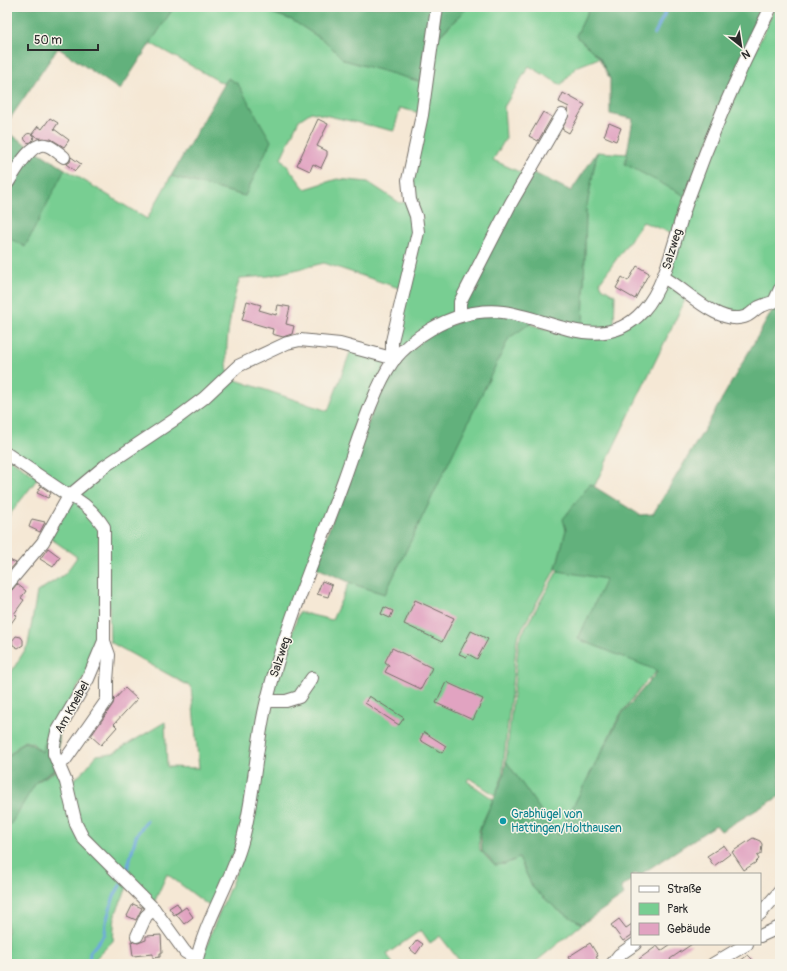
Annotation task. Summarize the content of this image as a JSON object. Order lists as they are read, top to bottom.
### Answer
{
  "streets": {
    "street": ["Salzweg", "Am Kneibel"]
  },
  "crossings": [
    ["Salzweg", "Am Kneibel"]
  ],
  "places": ["Grabhügel von Hattingen/Holthausen"],
  "legend": ["Straße", "Park", "Gebäude"],
  "scale_bar": "50 m",
  "north": "bottom right"
}
